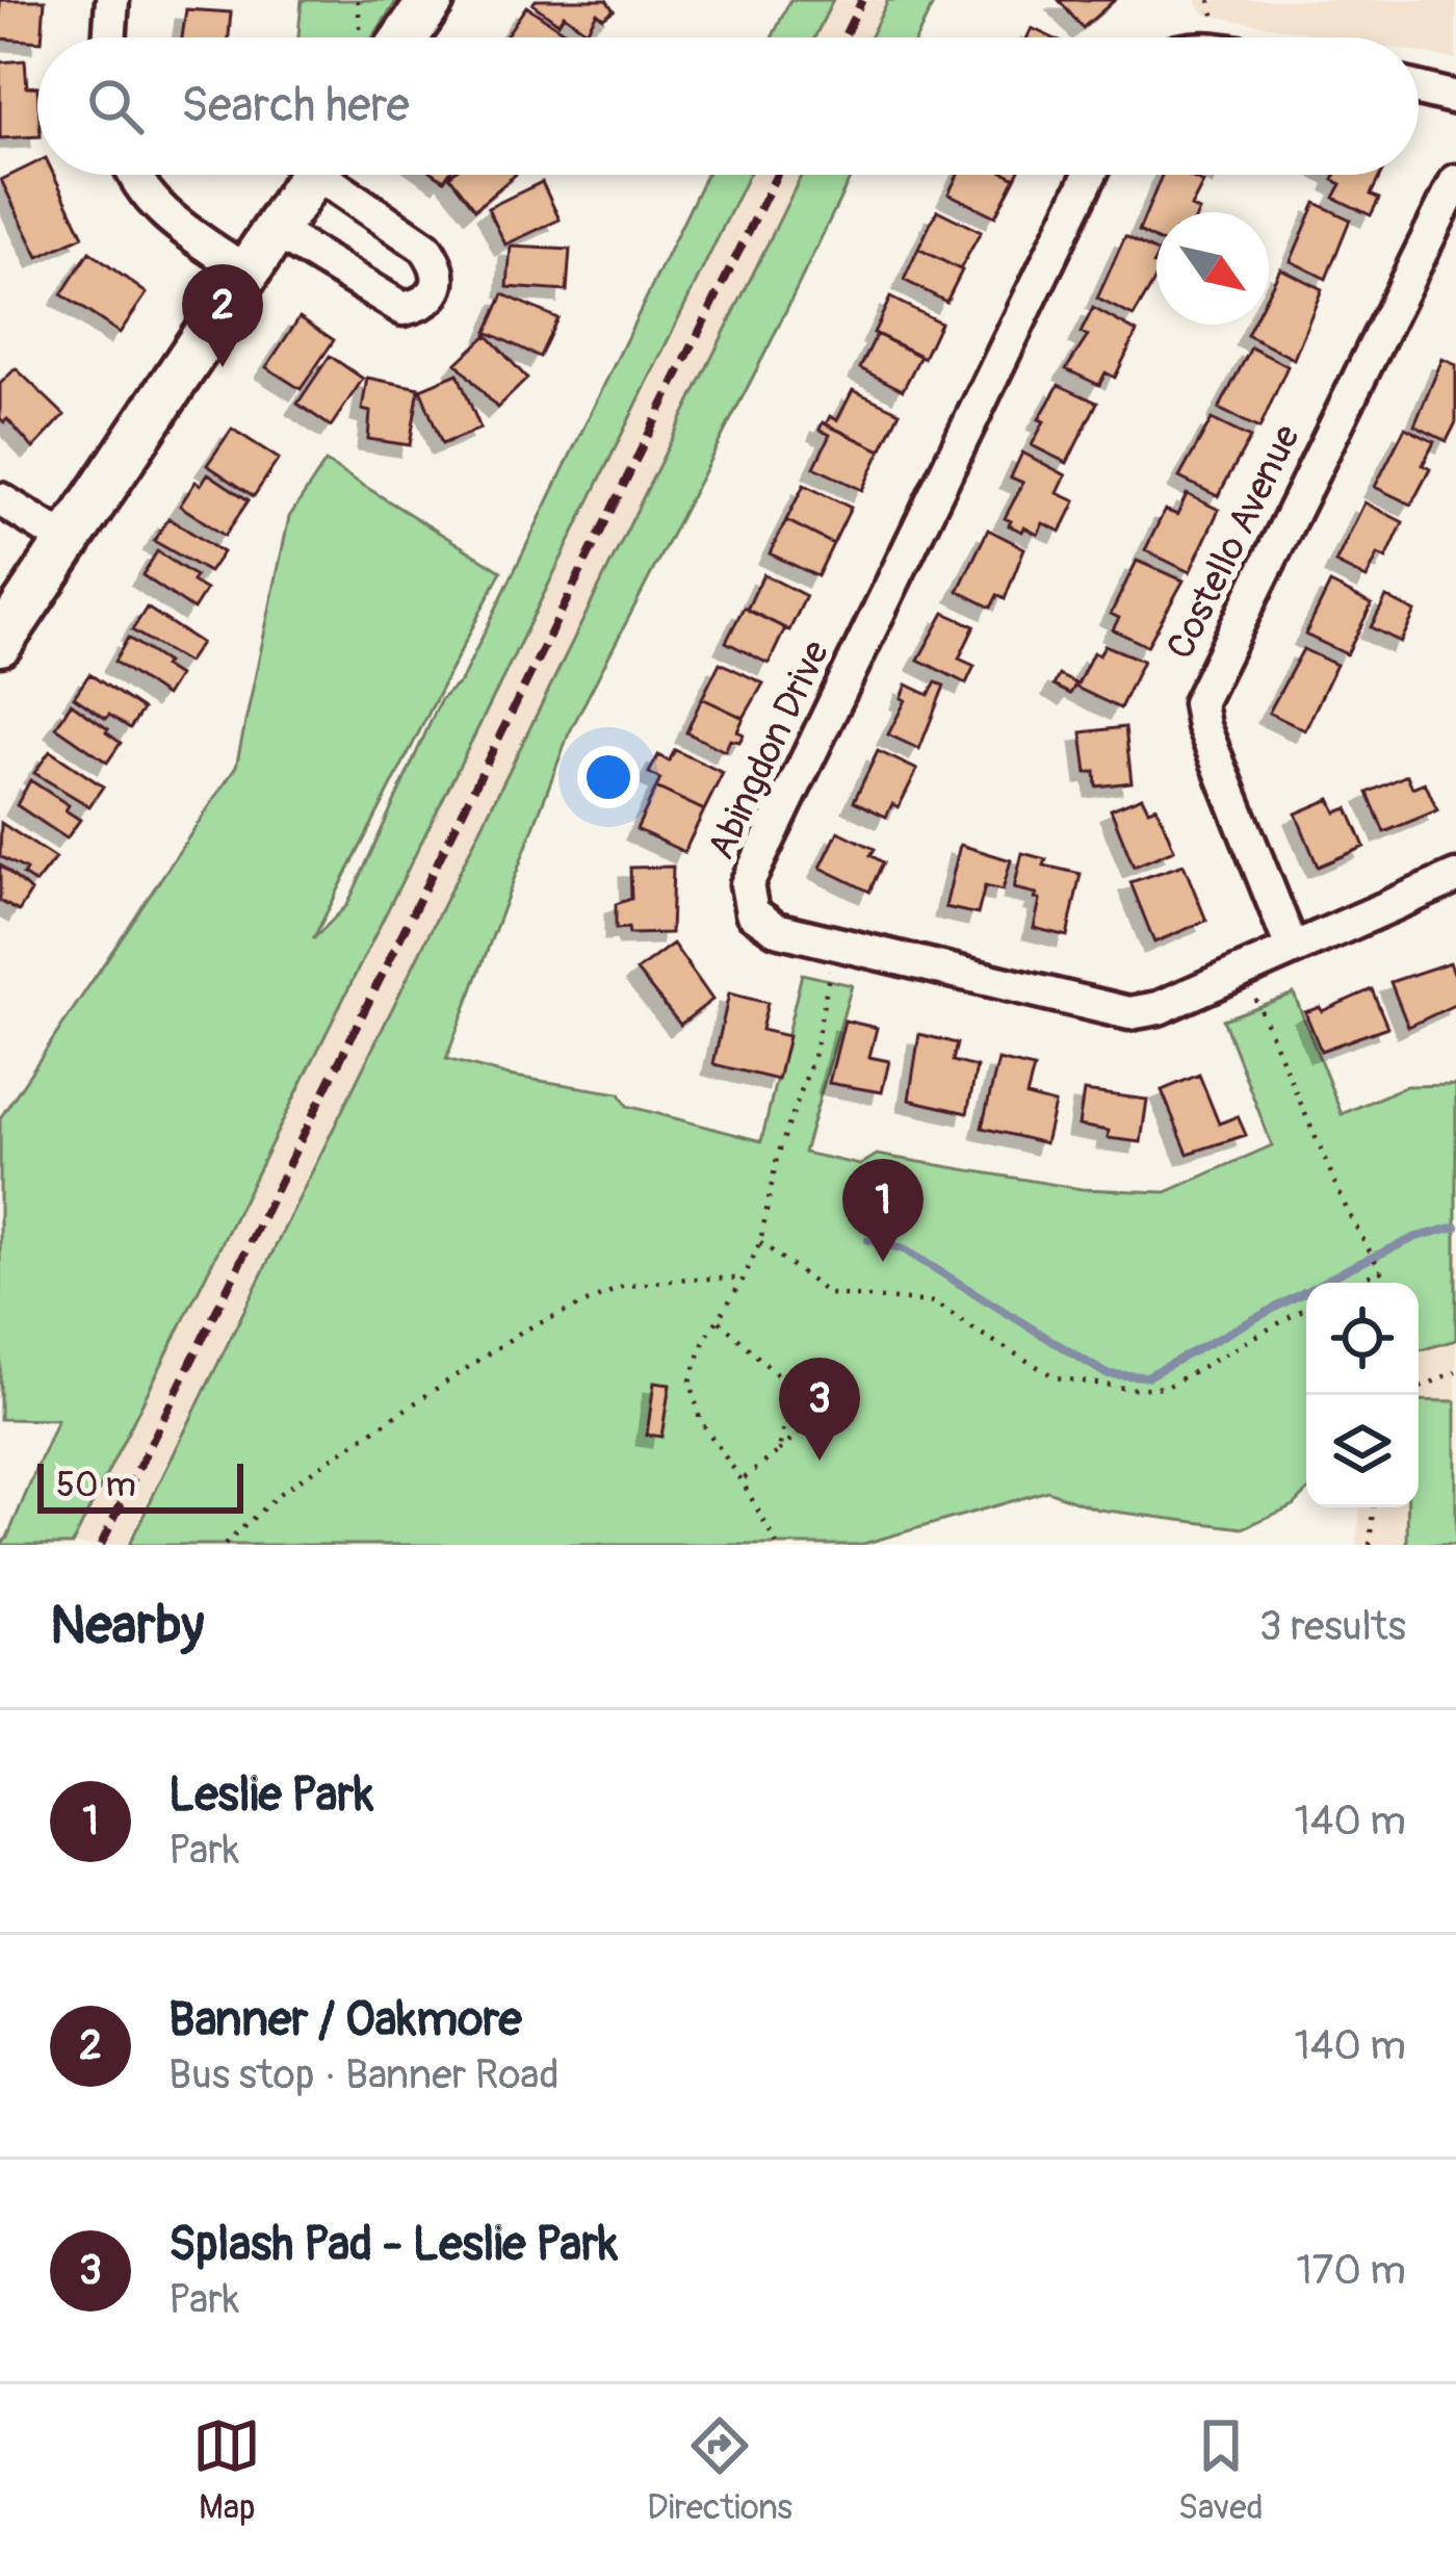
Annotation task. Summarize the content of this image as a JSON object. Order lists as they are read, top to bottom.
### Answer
{
  "streets": {
    "street": ["Costello Avenue", "Abingdon Drive"]
  },
  "crossings": [
    ["Costello Avenue", "Abingdon Drive"]
  ],
  "scale_bar": "50 m",
  "north": "bottom right",
  "page": {
    "search": "Search here",
    "pins": ["2", "1", "3"],
    "scale": "50 m",
    "heading": ["Nearby", "3 results"],
    "list": [
      {
        "mark": "1",
        "name": "Leslie Park",
        "note": "Park",
        "value": "140 m"
      },
      {
        "mark": "2",
        "name": "Banner / Oakmore",
        "note": "Bus stop · Banner Road",
        "value": "140 m"
      },
      {
        "mark": "3",
        "name": "Splash Pad - Leslie Park",
        "note": "Park",
        "value": "170 m"
      }
    ],
    "nav": ["Map", "Directions", "Saved"]
  }
}
